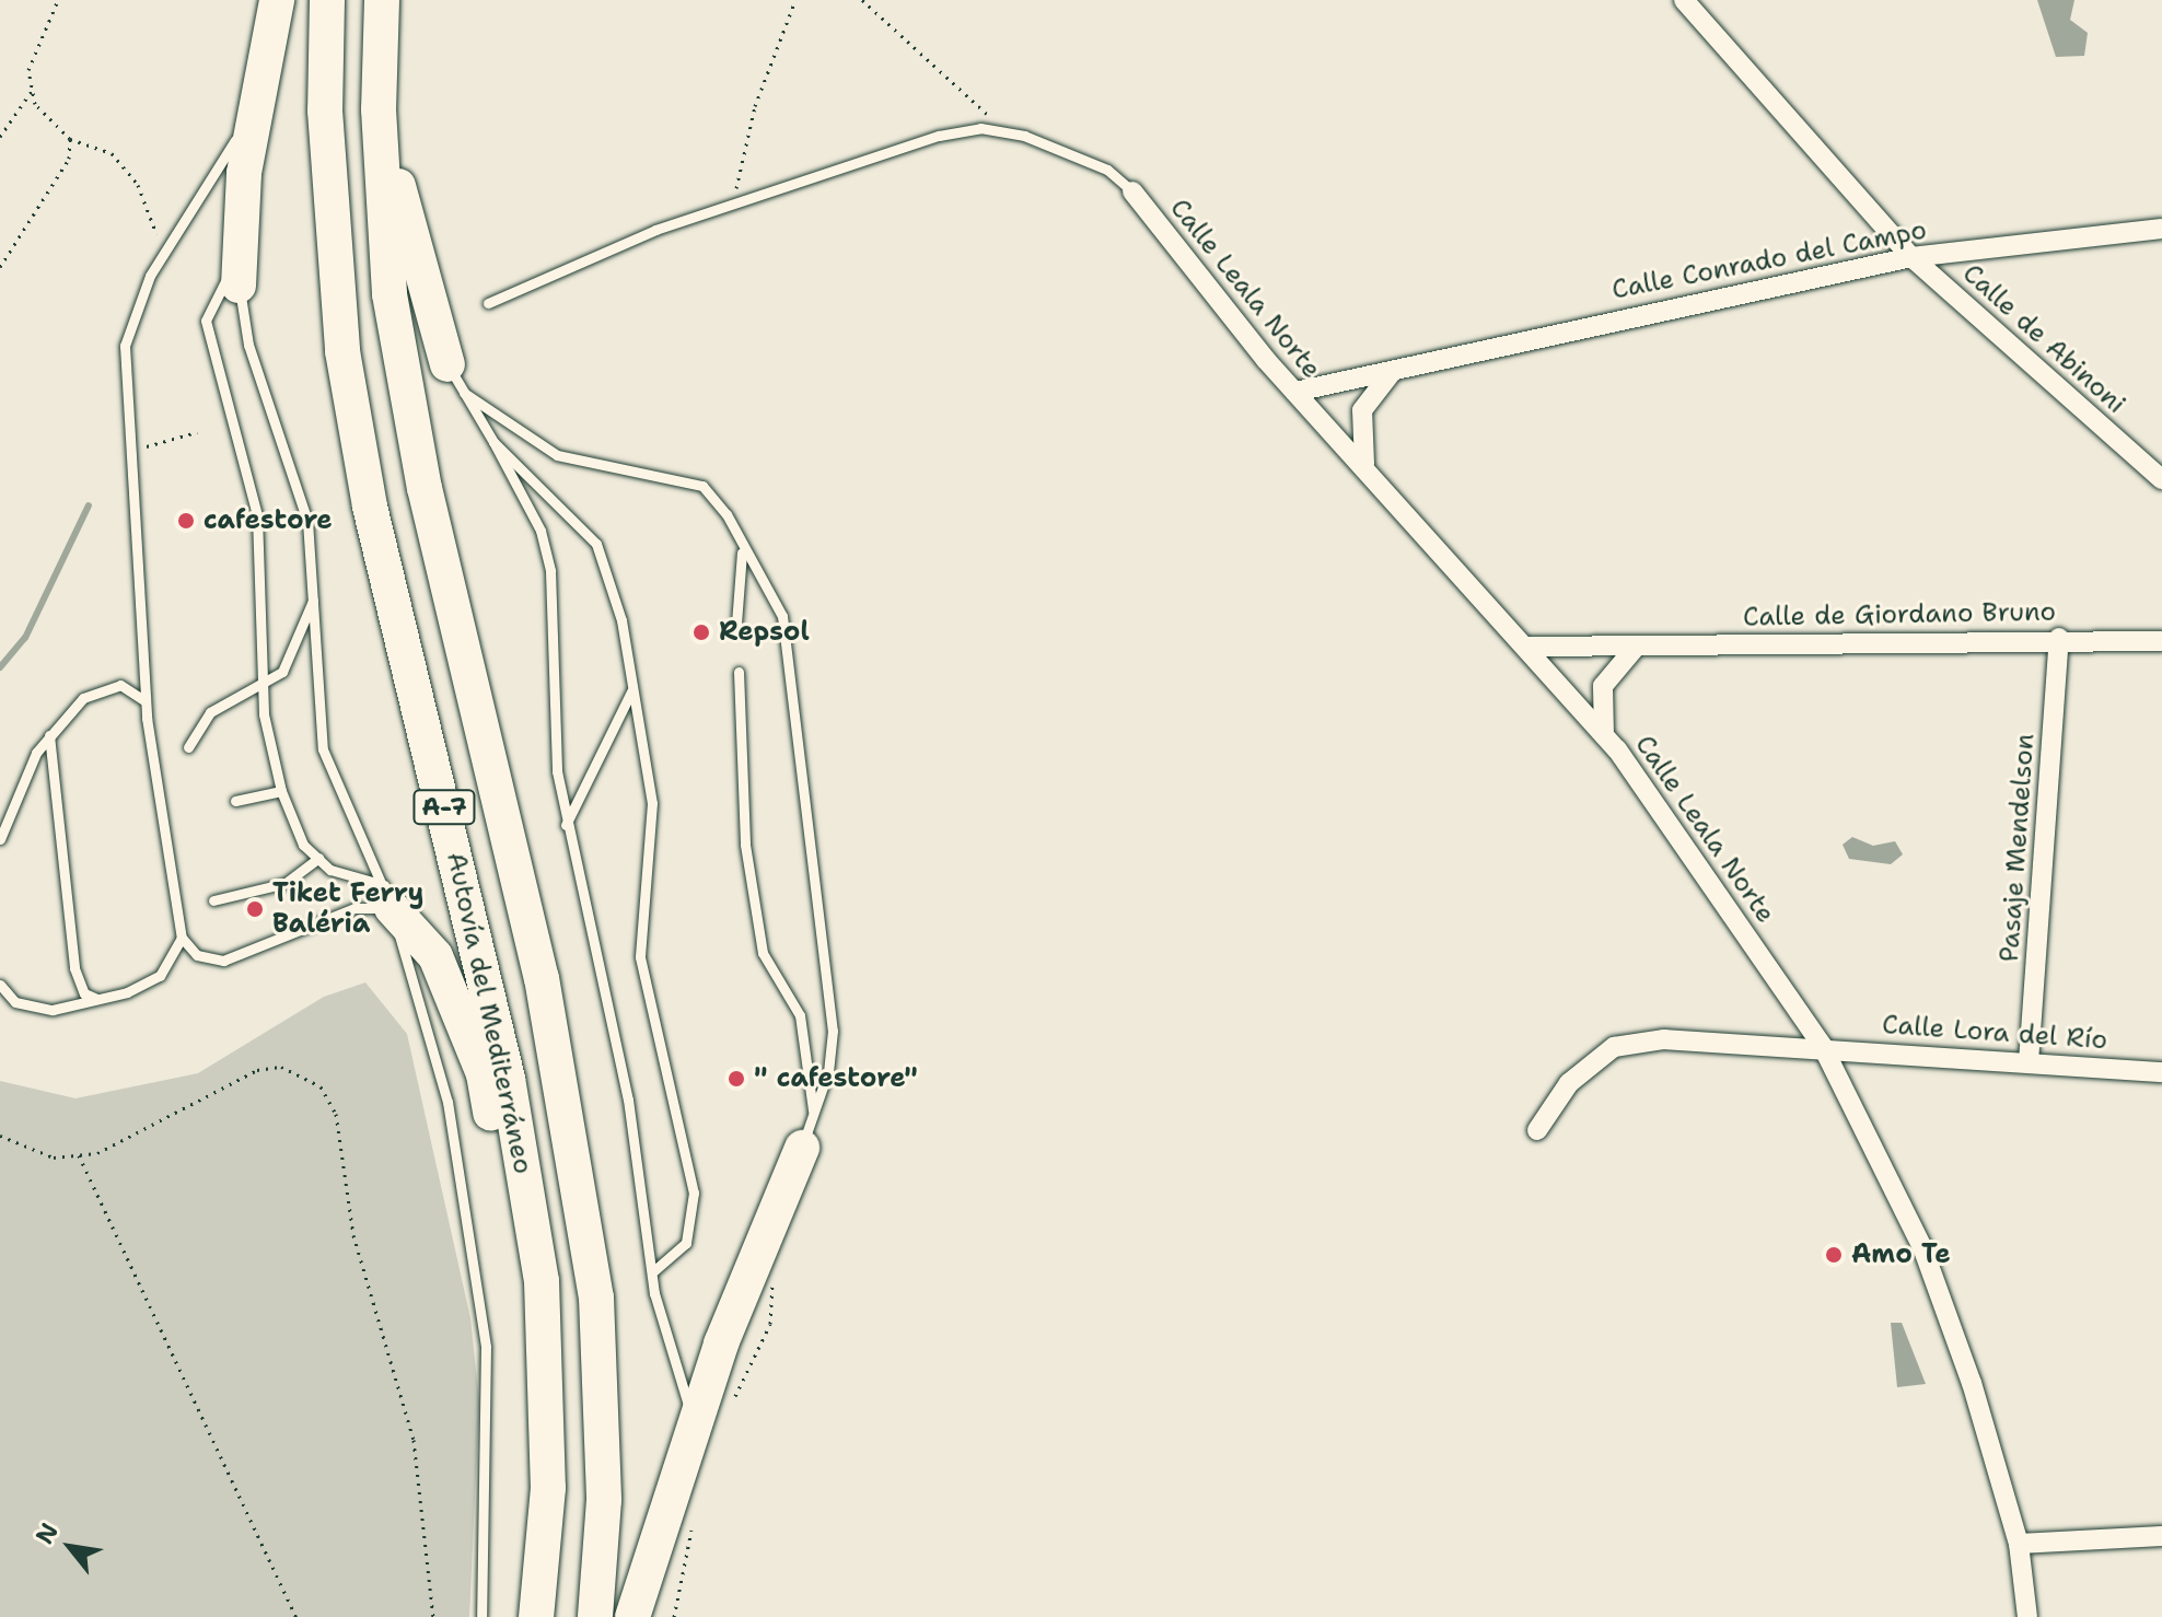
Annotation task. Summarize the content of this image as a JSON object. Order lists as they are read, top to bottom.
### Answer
{
  "streets": {
    "highway": ["A-7", "Autovía del Mediterráneo"],
    "street": [
      "Calle Conrado del Campo",
      "Calle Leala Norte",
      "Calle de Abinoni",
      "Calle de Giordano Bruno",
      "Pasaje Mendelson",
      "Calle Lora del Río"
    ]
  },
  "crossings": [
    ["Calle Conrado del Campo", "Calle Leala Norte"],
    ["Calle Conrado del Campo", "Calle de Abinoni"],
    ["Calle Leala Norte", "Calle de Giordano Bruno"],
    ["Calle Leala Norte", "Calle Lora del Río"],
    ["Calle de Giordano Bruno", "Pasaje Mendelson"],
    ["Pasaje Mendelson", "Calle Lora del Río"]
  ],
  "places": [
    "cafestore",
    "Repsol",
    "Tiket Ferry Baléria",
    "\" cafestore\"",
    "Amo Te"
  ],
  "north": "top left"
}
